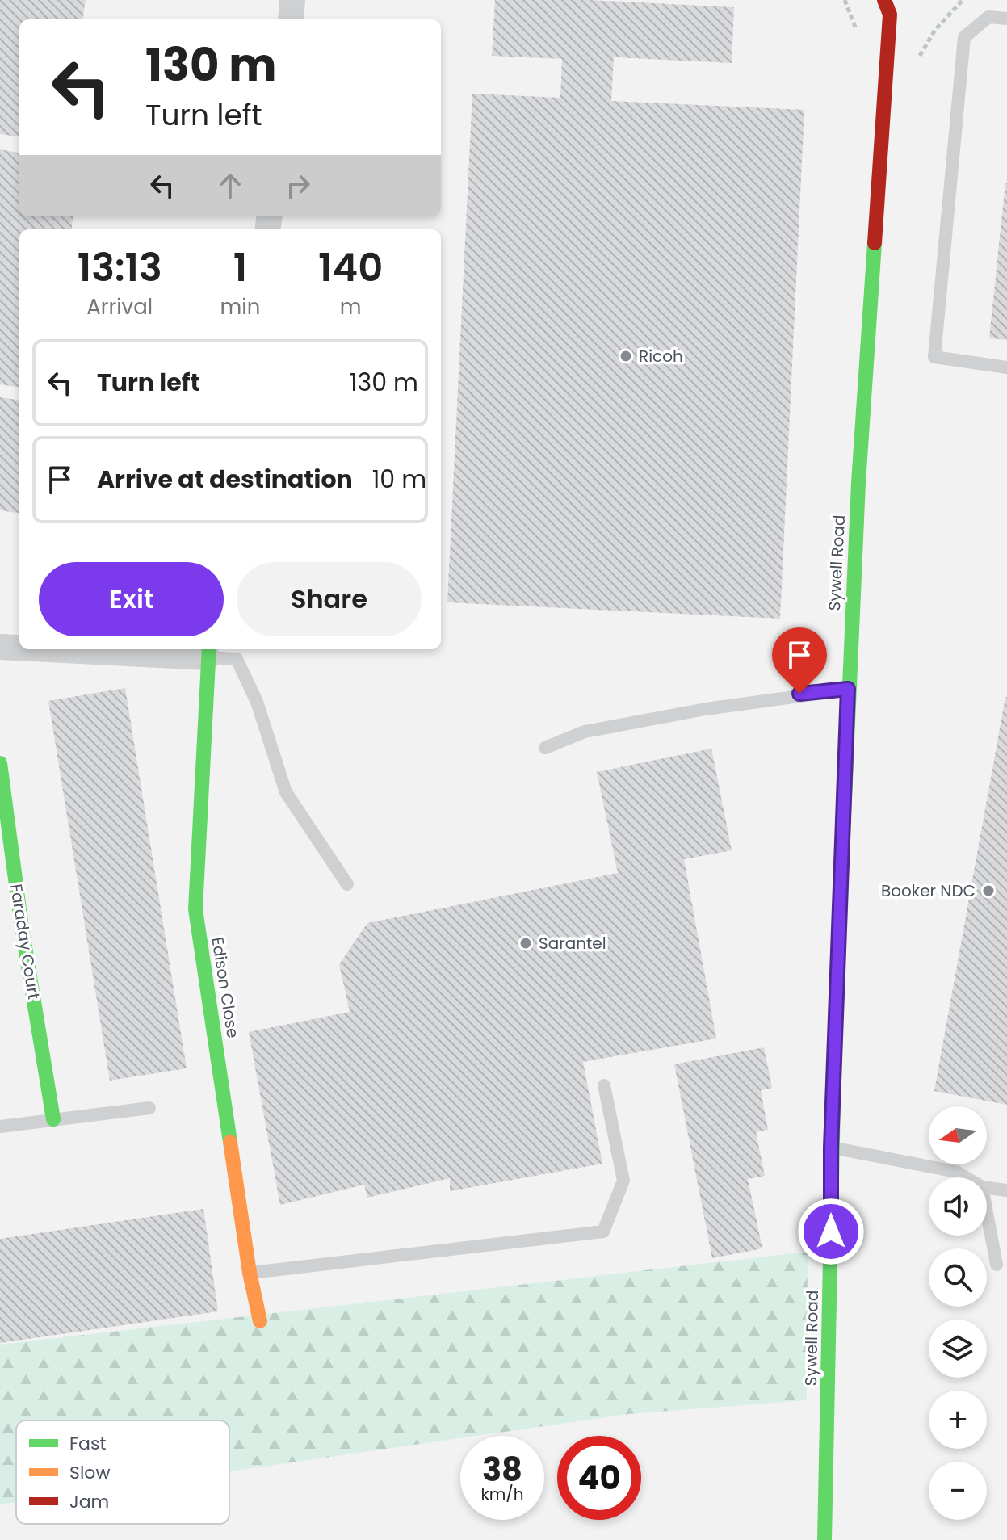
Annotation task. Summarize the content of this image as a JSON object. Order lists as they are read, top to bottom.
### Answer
{
  "streets": {
    "street": ["Sywell Road", "Faraday Court", "Edison Close"]
  },
  "places": ["Ricoh", "Booker NDC", "Sarantel"],
  "legend": ["Fast", "Slow", "Jam"],
  "north": "left",
  "page": {
    "turn": ["130 m", "Turn left"],
    "eta": [
      "13:13",
      "Arrival",
      "1",
      "min",
      "140",
      "m"
    ],
    "list": [
      {
        "name": "Turn left",
        "value": "130 m"
      },
      {
        "name": "Arrive at destination",
        "value": "10 m"
      }
    ],
    "buttons": ["Exit", "Share"],
    "map_buttons": ["+", "−"],
    "speed": "38 km/h",
    "limit": "40"
  }
}
